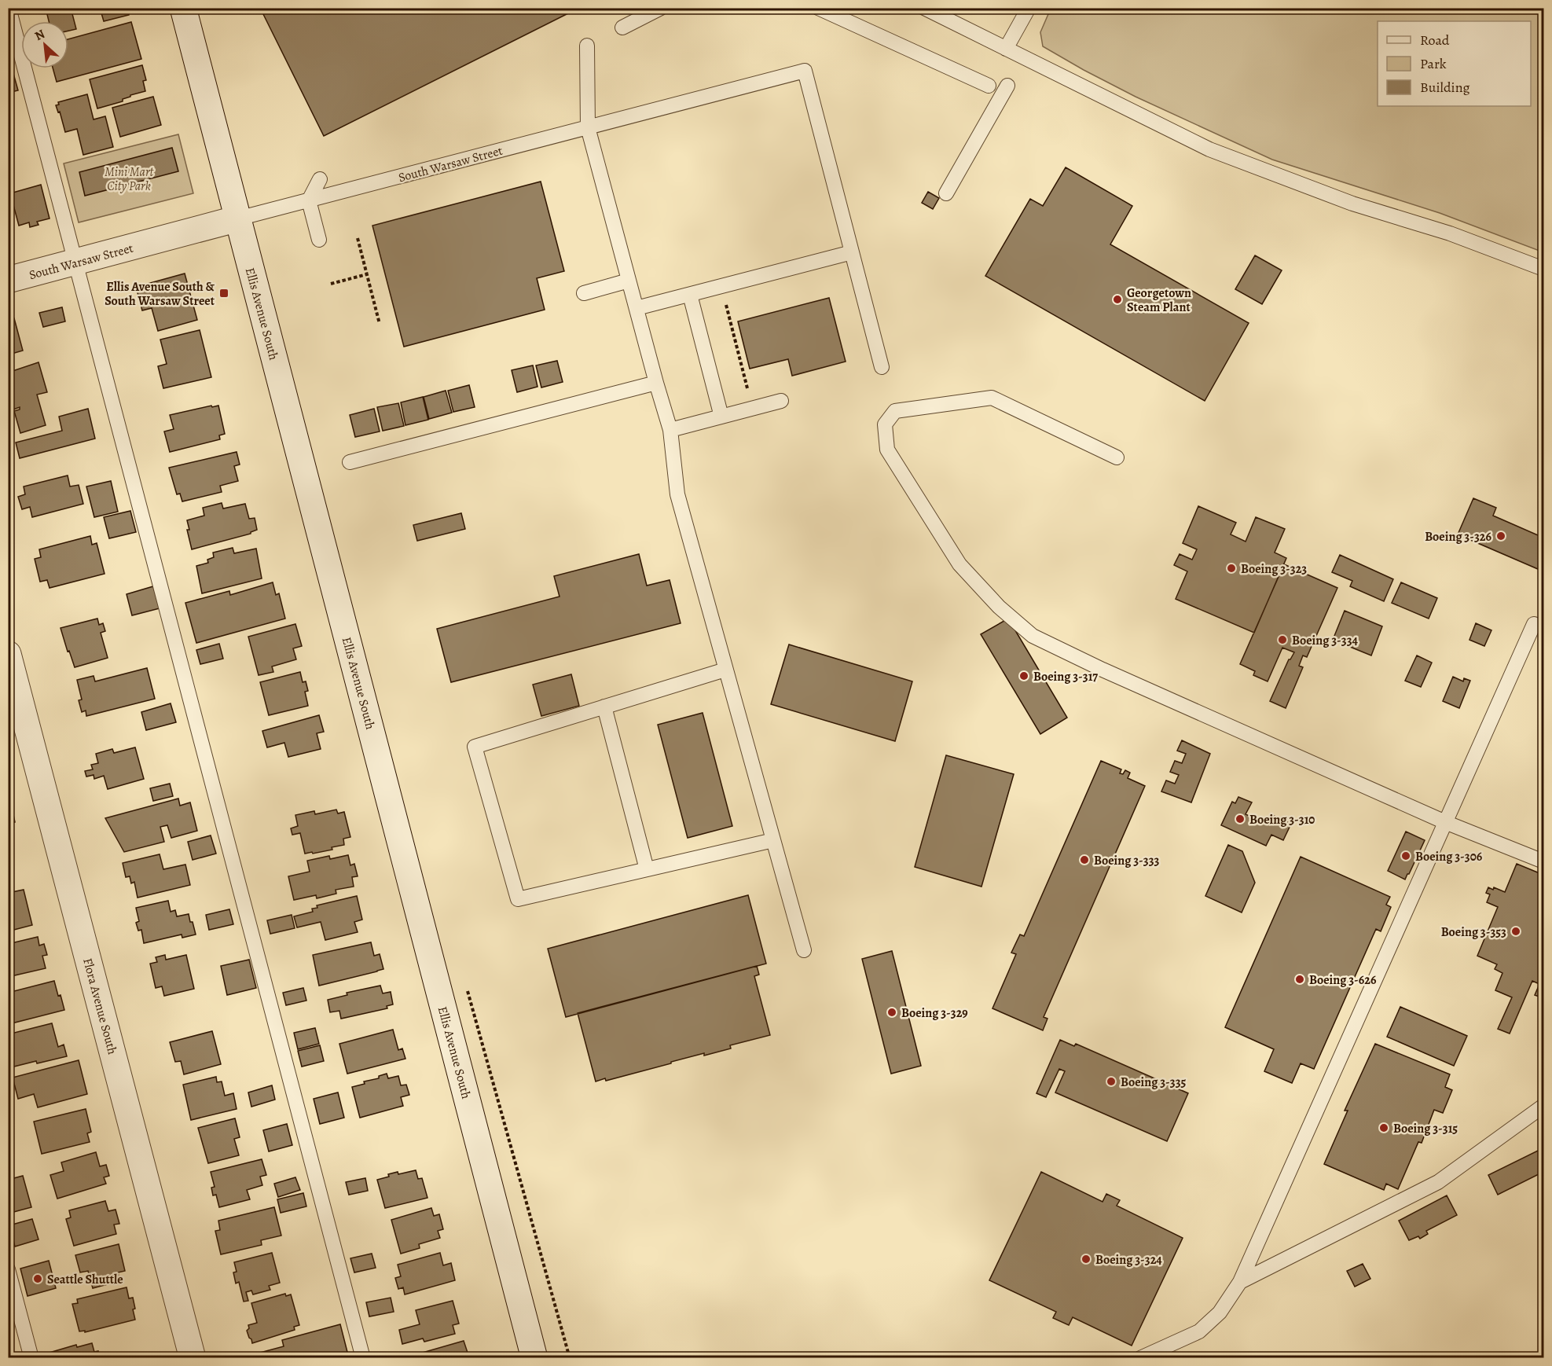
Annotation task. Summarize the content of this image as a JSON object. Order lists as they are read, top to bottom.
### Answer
{
  "streets": {
    "street": ["South Warsaw Street", "Ellis Avenue South", "Flora Avenue South"]
  },
  "crossings": [
    ["South Warsaw Street", "Ellis Avenue South"]
  ],
  "parks": ["Mini Mart City Park"],
  "places": {
    "transit": ["Ellis Avenue South & South Warsaw Street"],
    "other": [
      "Georgetown Steam Plant",
      "Boeing 3-326",
      "Boeing 3-323",
      "Boeing 3-334",
      "Boeing 3-317",
      "Boeing 3-310",
      "Boeing 3-306",
      "Boeing 3-333",
      "Boeing 3-353",
      "Boeing 3-626",
      "Boeing 3-329",
      "Boeing 3-335",
      "Boeing 3-315",
      "Boeing 3-324",
      "Seattle Shuttle"
    ]
  },
  "legend": ["Road", "Park", "Building"],
  "north": "top left"
}
